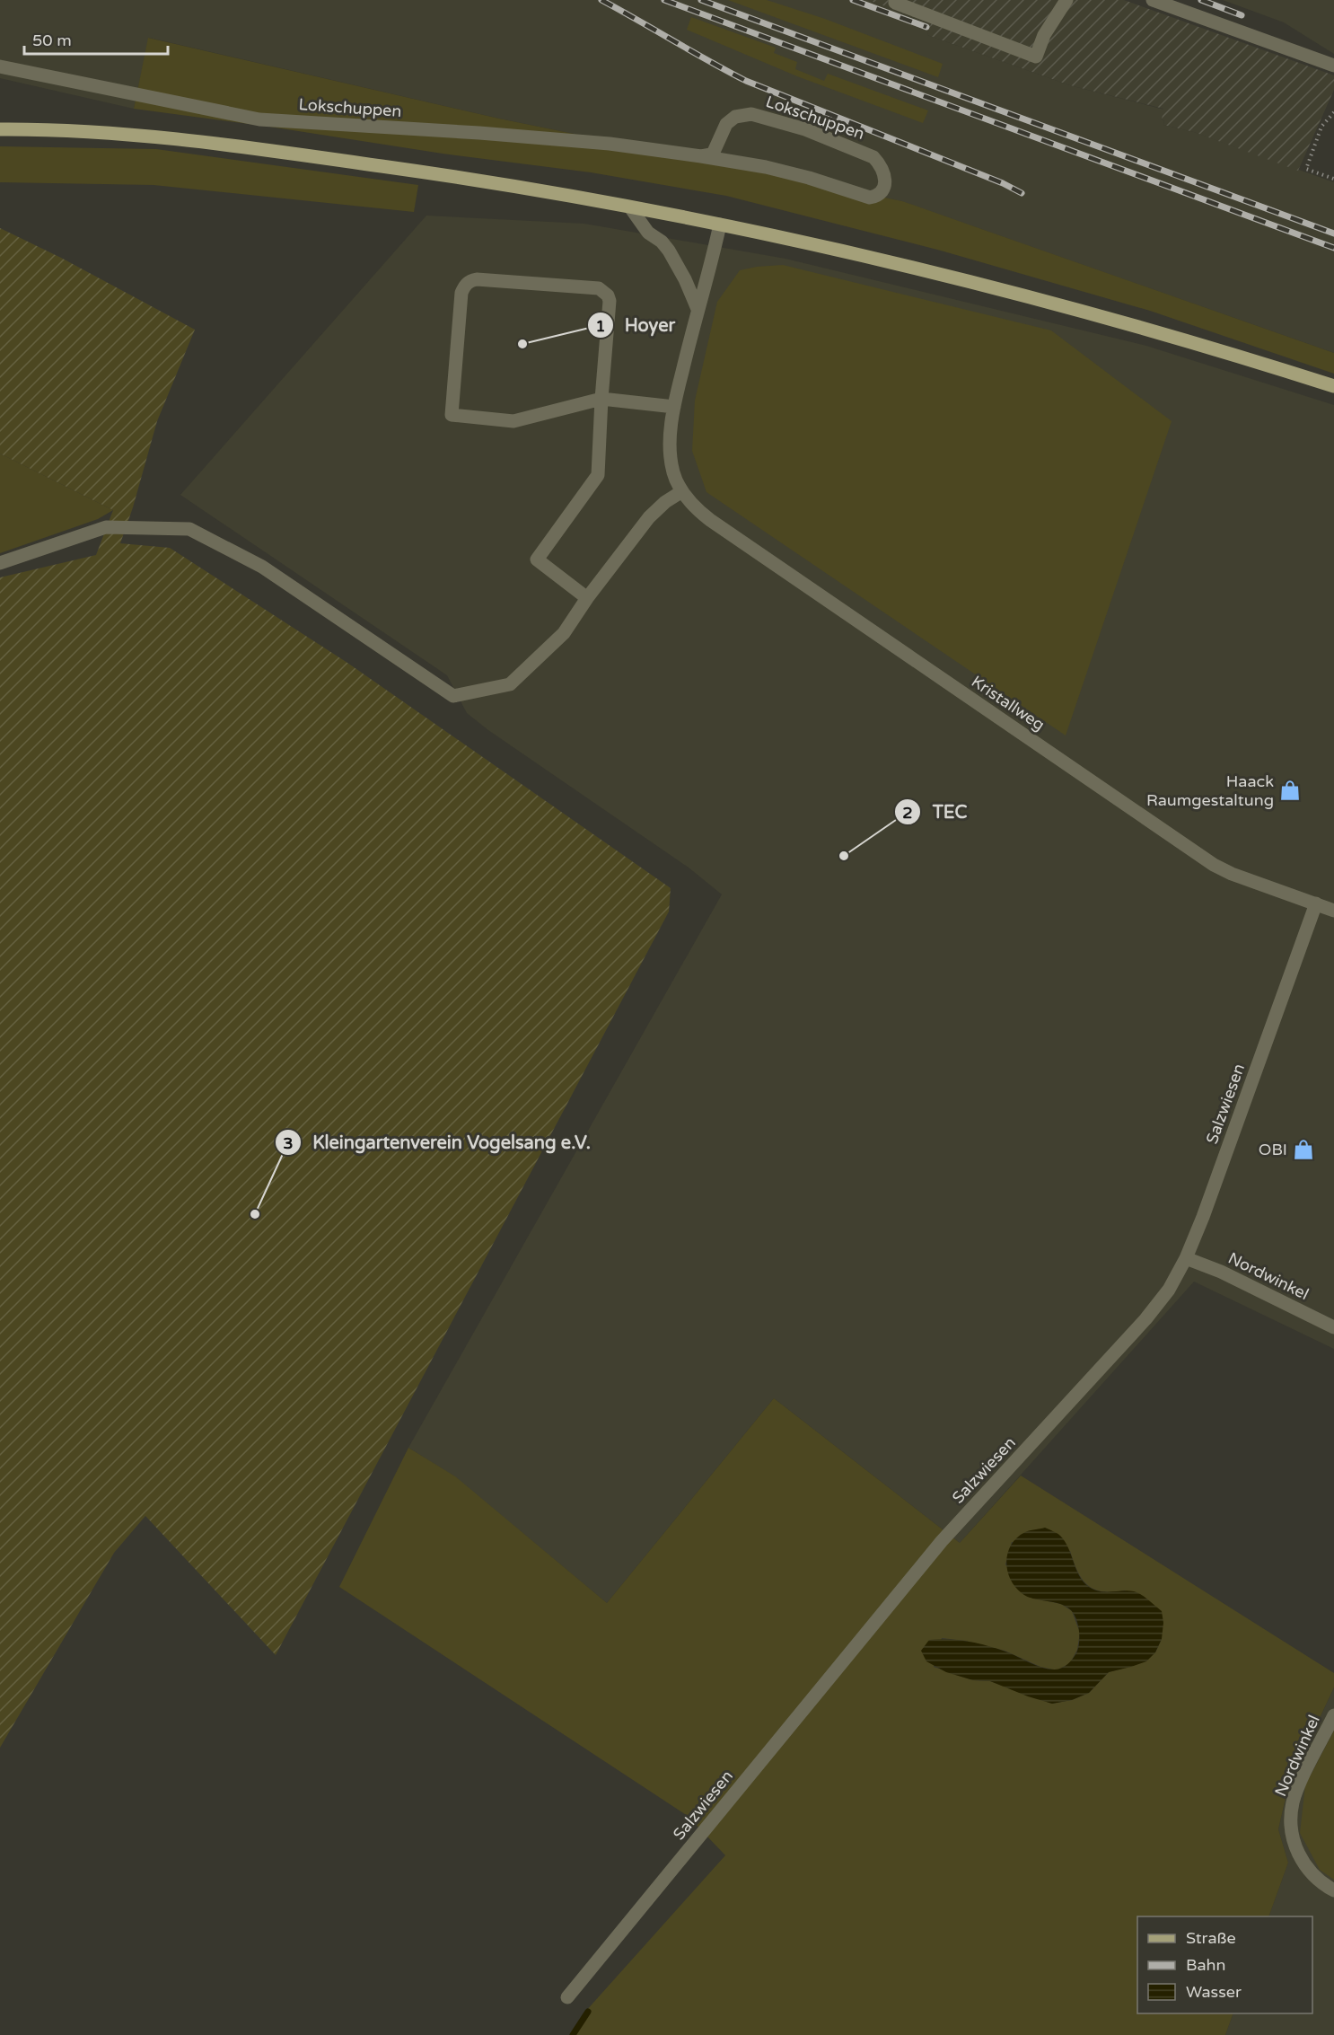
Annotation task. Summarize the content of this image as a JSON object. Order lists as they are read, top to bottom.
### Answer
{
  "streets": {
    "street": [
      "Lokschuppen",
      "Kristallweg",
      "Salzwiesen",
      "Nordwinkel"
    ]
  },
  "crossings": [
    ["Kristallweg", "Salzwiesen"],
    ["Salzwiesen", "Nordwinkel"]
  ],
  "places": {
    "other": ["Hoyer", "TEC", "Kleingartenverein Vogelsang e.V."],
    "shop": ["Haack Raumgestaltung", "OBI"]
  },
  "legend": ["Straße", "Bahn", "Wasser"],
  "scale_bar": "50 m"
}
